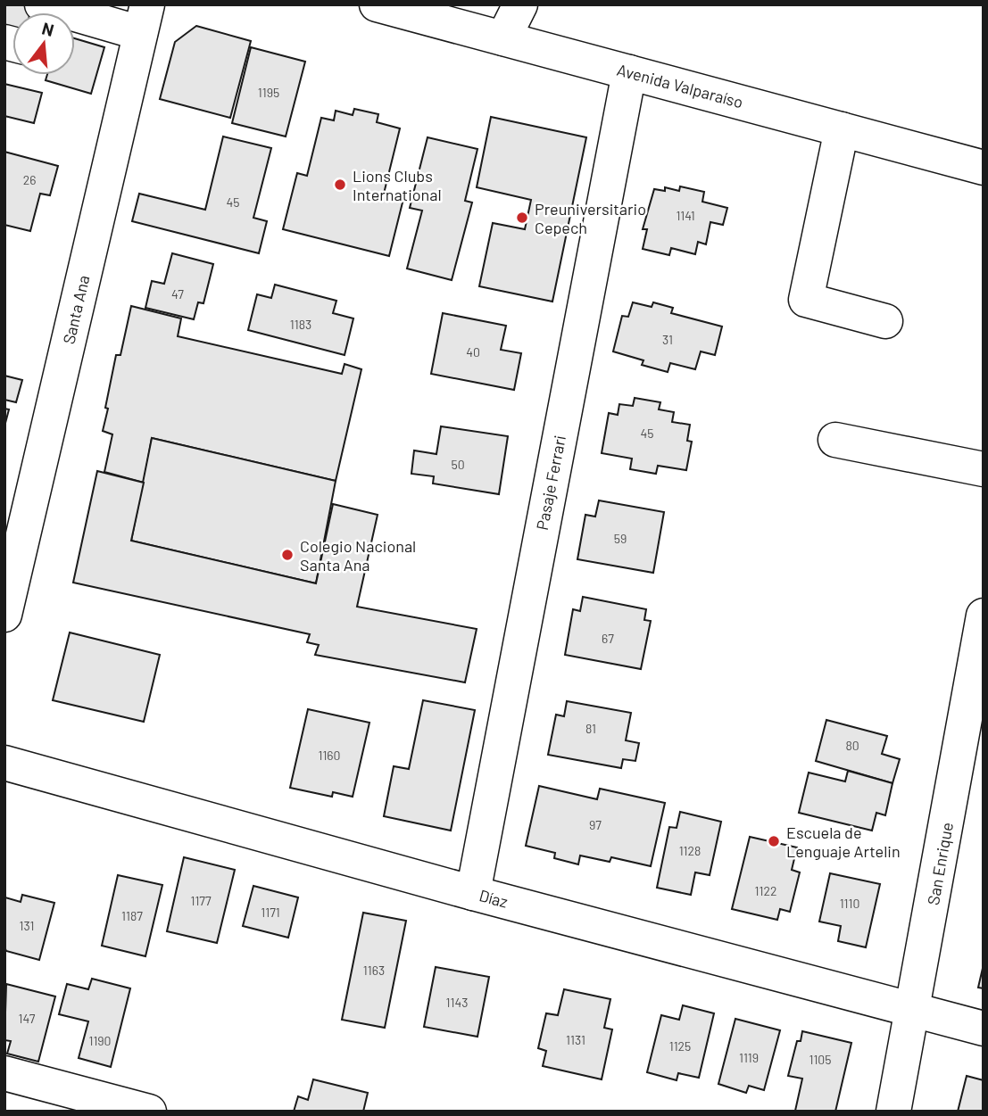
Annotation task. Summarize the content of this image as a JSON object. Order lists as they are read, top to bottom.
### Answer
{
  "streets": {
    "street": [
      "Avenida Valparaíso",
      "Santa Ana",
      "Pasaje Ferrari",
      "San Enrique",
      "Díaz"
    ]
  },
  "crossings": [
    ["Avenida Valparaíso", "Pasaje Ferrari"],
    ["Pasaje Ferrari", "Díaz"],
    ["San Enrique", "Díaz"]
  ],
  "places": [
    "Lions Clubs International",
    "Preuniversitario Cepech",
    "Colegio Nacional Santa Ana",
    "Escuela de Lenguaje Artelin"
  ],
  "house_numbers": [
    "1195",
    "26",
    "45",
    "1141",
    "47",
    "1183",
    "31",
    "40",
    "45",
    "50",
    "59",
    "67",
    "81",
    "80",
    "1160",
    "97",
    "1128",
    "1122",
    "1177",
    "1110",
    "1171",
    "1187",
    "131",
    "1163",
    "1143",
    "147",
    "1131",
    "1190",
    "1125",
    "1119",
    "1105"
  ],
  "north": "top"
}
